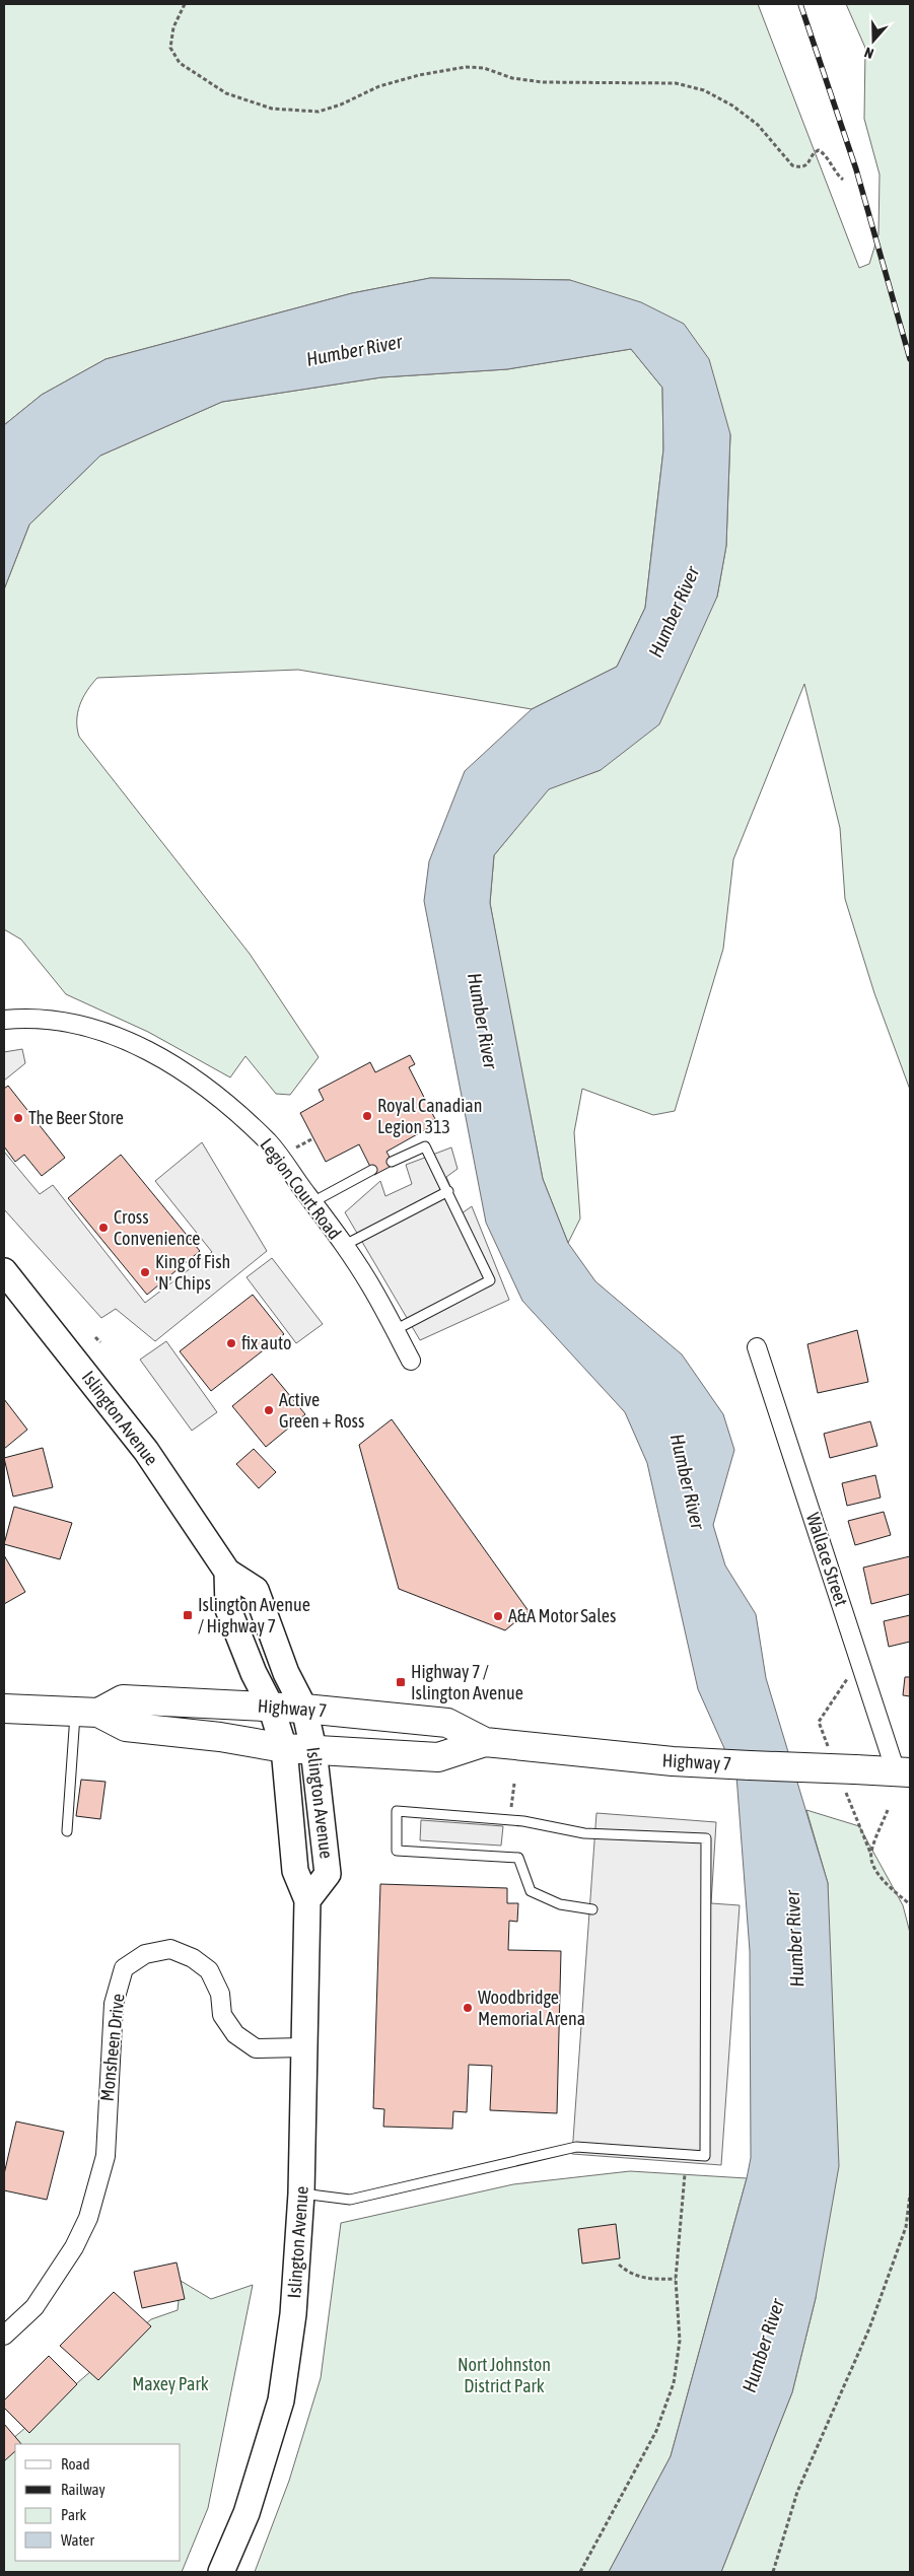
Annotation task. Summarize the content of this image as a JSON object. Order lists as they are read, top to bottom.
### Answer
{
  "streets": {
    "main road": ["Islington Avenue", "Highway 7"],
    "street": ["Legion Court Road", "Wallace Street", "Monsheen Drive"]
  },
  "crossings": [
    ["Islington Avenue", "Highway 7"],
    ["Islington Avenue", "Monsheen Drive"],
    ["Wallace Street", "Highway 7"]
  ],
  "water": ["Humber River"],
  "parks": ["Nort Johnston District Park", "Maxey Park"],
  "places": {
    "other": [
      "Royal Canadian Legion 313",
      "The Beer Store",
      "Cross Convenience",
      "King of Fish 'N' Chips",
      "fix auto",
      "Active Green + Ross",
      "A&A Motor Sales",
      "Woodbridge Memorial Arena"
    ],
    "transit": ["Islington Avenue / Highway 7", "Highway 7 / Islington Avenue"]
  },
  "legend": [
    "Road",
    "Railway",
    "Park",
    "Water"
  ],
  "north": "bottom"
}
